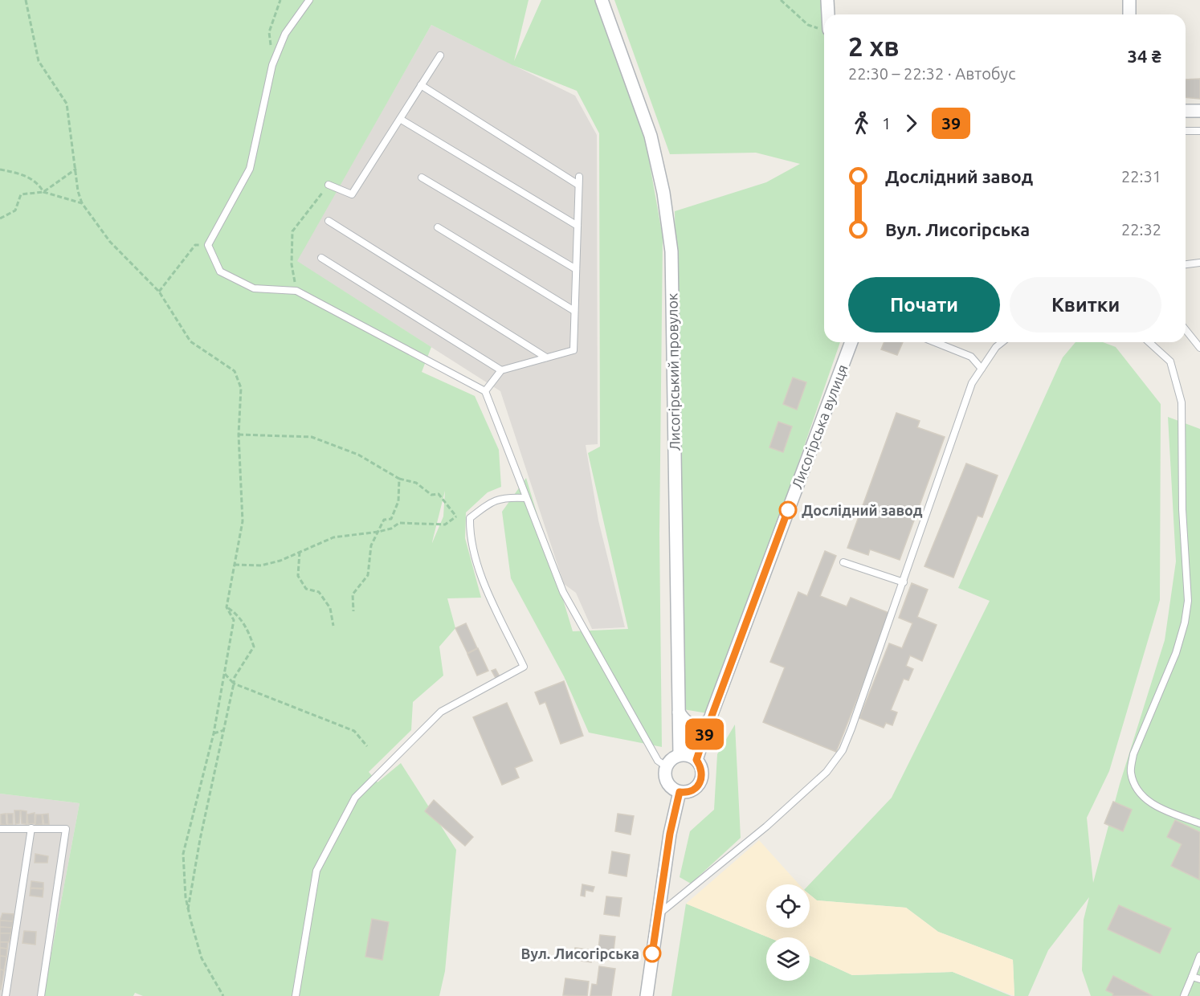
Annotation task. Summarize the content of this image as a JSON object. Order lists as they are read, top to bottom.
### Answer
{
  "streets": {
    "street": ["Лисогірський провулок", "Лисогірська вулиця"]
  },
  "crossings": [
    ["Лисогірський провулок", "Лисогірська вулиця"]
  ],
  "places": ["Дослідний завод", "Вул. Лисогірська"],
  "lines": ["bus line 39"],
  "page": {
    "on_map": "39",
    "heading": ["2 хв", "22:30 – 22:32 · Автобус", "34 ₴"],
    "legs": ["1", "39"],
    "list": [
      {
        "name": "Дослідний завод",
        "value": "22:31"
      },
      {
        "name": "Вул. Лисогірська",
        "value": "22:32"
      }
    ],
    "buttons": ["Почати", "Квитки"]
  }
}
